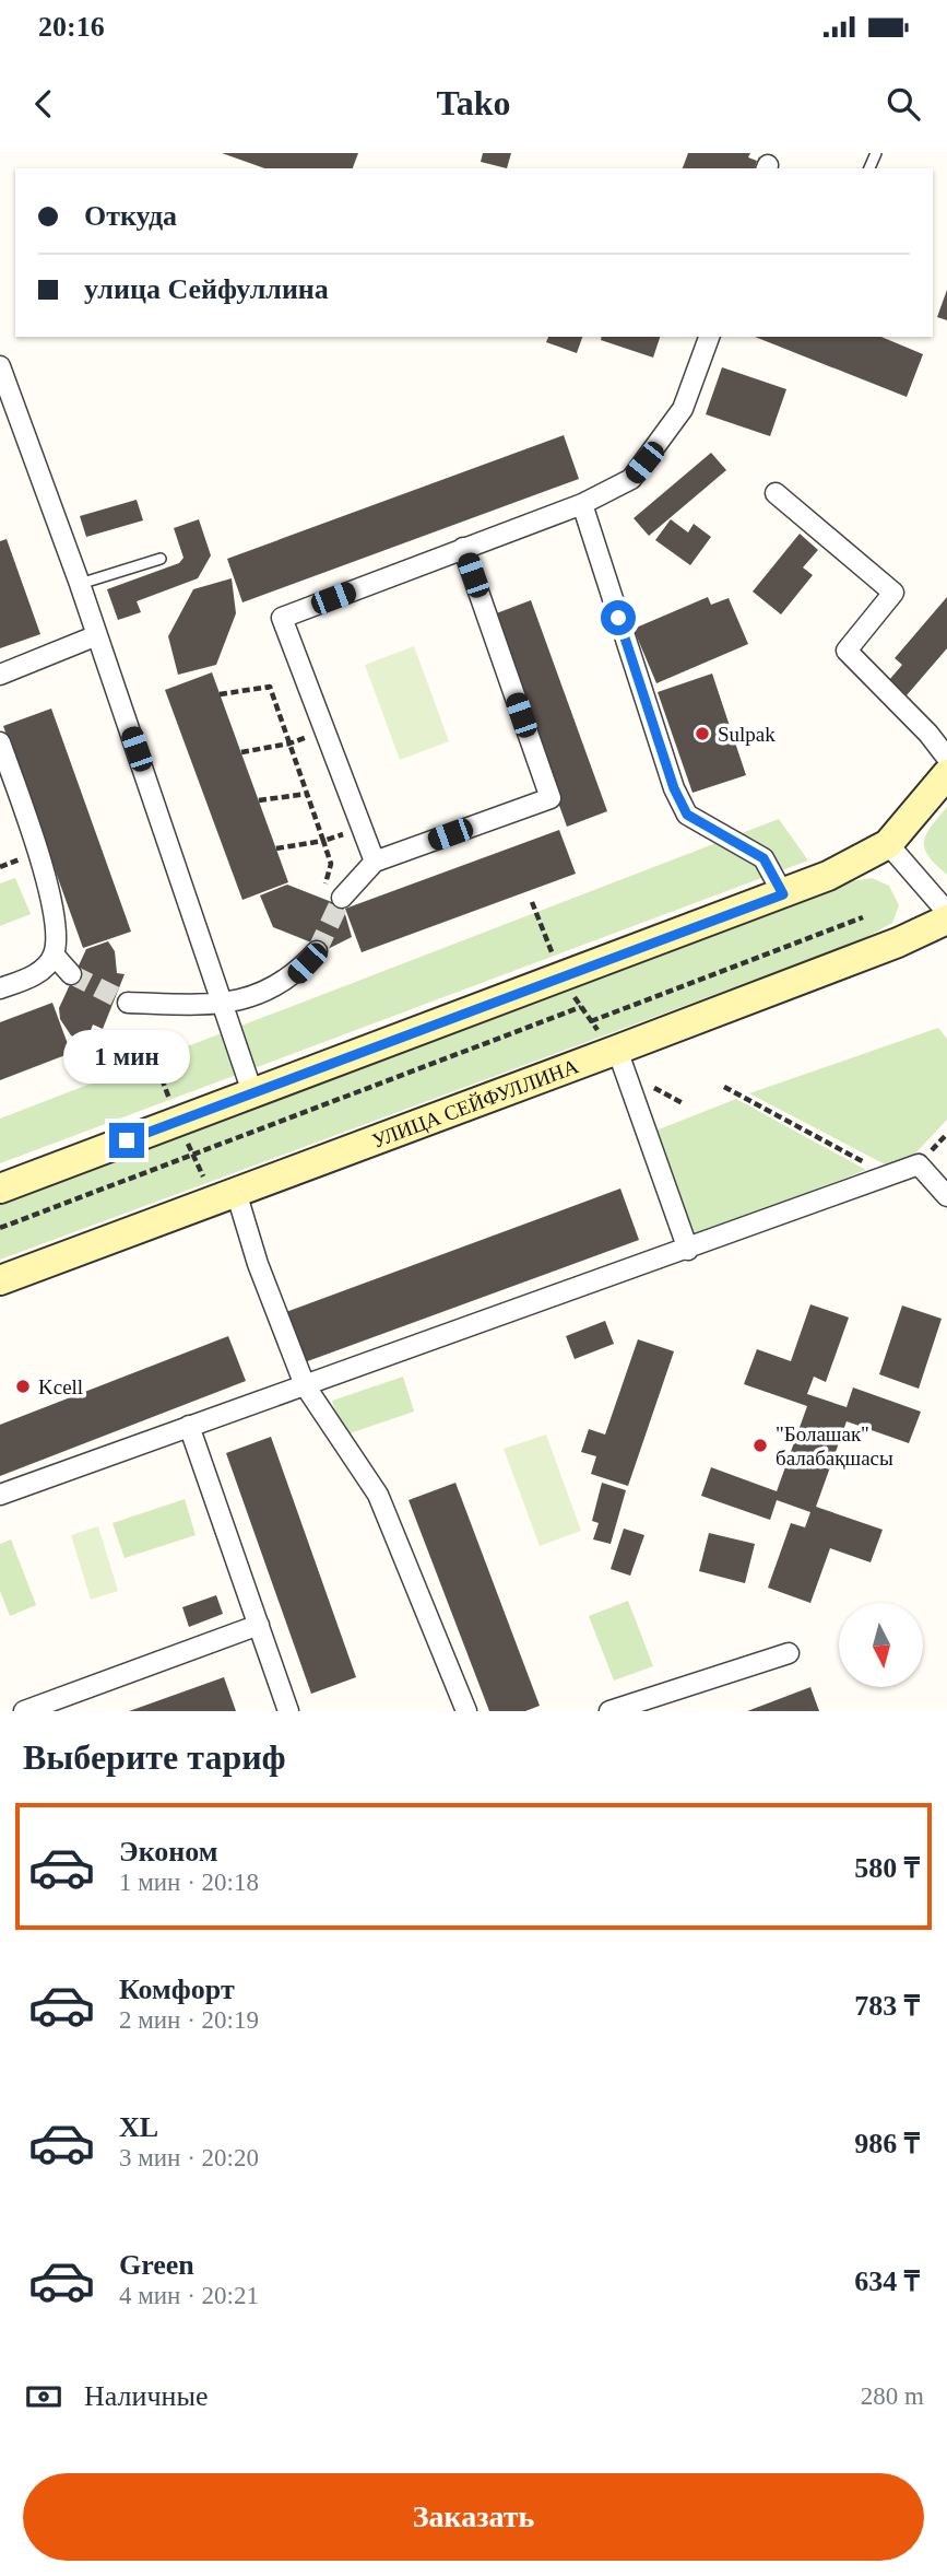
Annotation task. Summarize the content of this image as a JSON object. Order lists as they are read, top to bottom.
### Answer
{
  "streets": {
    "main road": ["УЛИЦА СЕЙФУЛЛИНА"]
  },
  "places": ["Sulpak", "Kcell", "\"Болашак\" балабақшасы"],
  "north": "bottom",
  "page": {
    "status": "20:16",
    "header": "Tako",
    "banner": ["Откуда", "улица Сейфуллина"],
    "bubble": "1 мин",
    "heading": "Выберите тариф",
    "list": [
      {
        "name": "Эконом",
        "note": "1 мин · 20:18",
        "value": "580 ₸"
      },
      {
        "name": "Комфорт",
        "note": "2 мин · 20:19",
        "value": "783 ₸"
      },
      {
        "name": "XL",
        "note": "3 мин · 20:20",
        "value": "986 ₸"
      },
      {
        "name": "Green",
        "note": "4 мин · 20:21",
        "value": "634 ₸"
      }
    ],
    "pay": ["Наличные", "280 m"],
    "buttons": "Заказать"
  }
}
